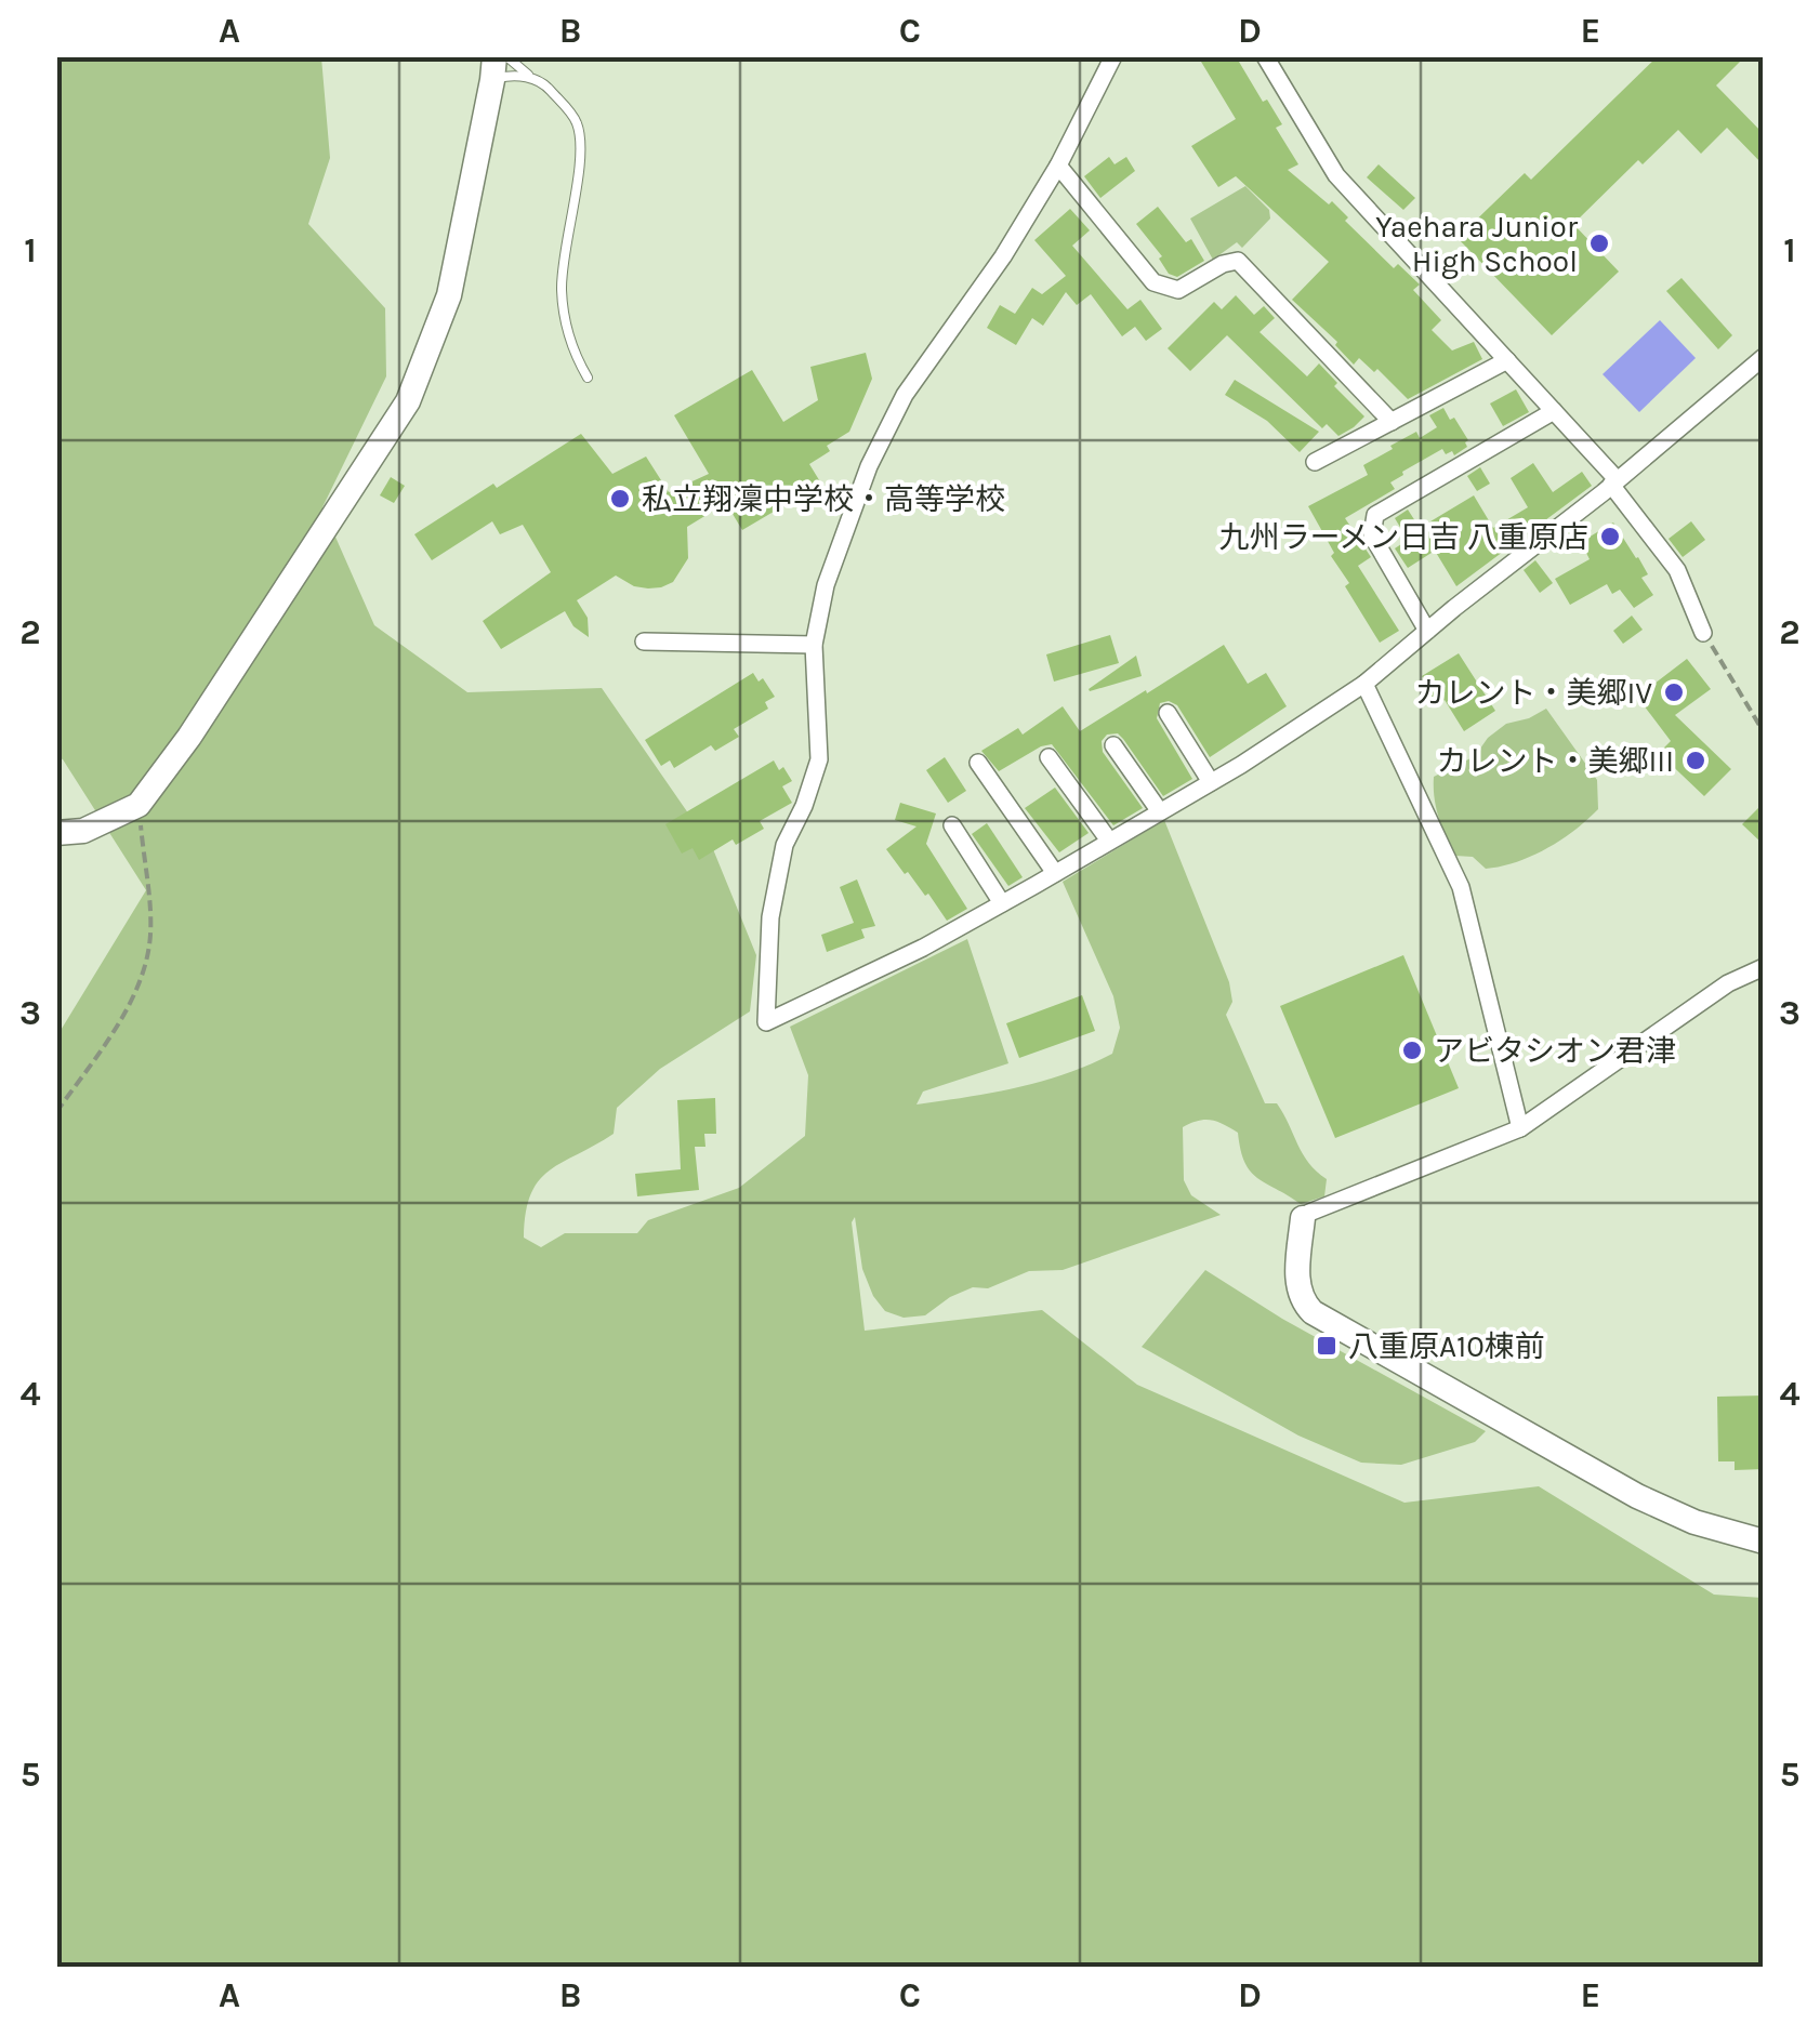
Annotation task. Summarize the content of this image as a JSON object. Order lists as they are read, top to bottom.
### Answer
{
  "places": {
    "other": [
      "Yaehara Junior High School",
      "私立翔凜中学校・高等学校",
      "九州ラーメン日吉 八重原店",
      "カレント・美郷IV",
      "カレント・美郷III",
      "アビタシオン君津"
    ],
    "transit": ["八重原A10棟前"]
  },
  "grid": {
    "columns": [
      "A",
      "B",
      "C",
      "D",
      "E"
    ],
    "rows": [
      "1",
      "2",
      "3",
      "4",
      "5"
    ]
  }
}
